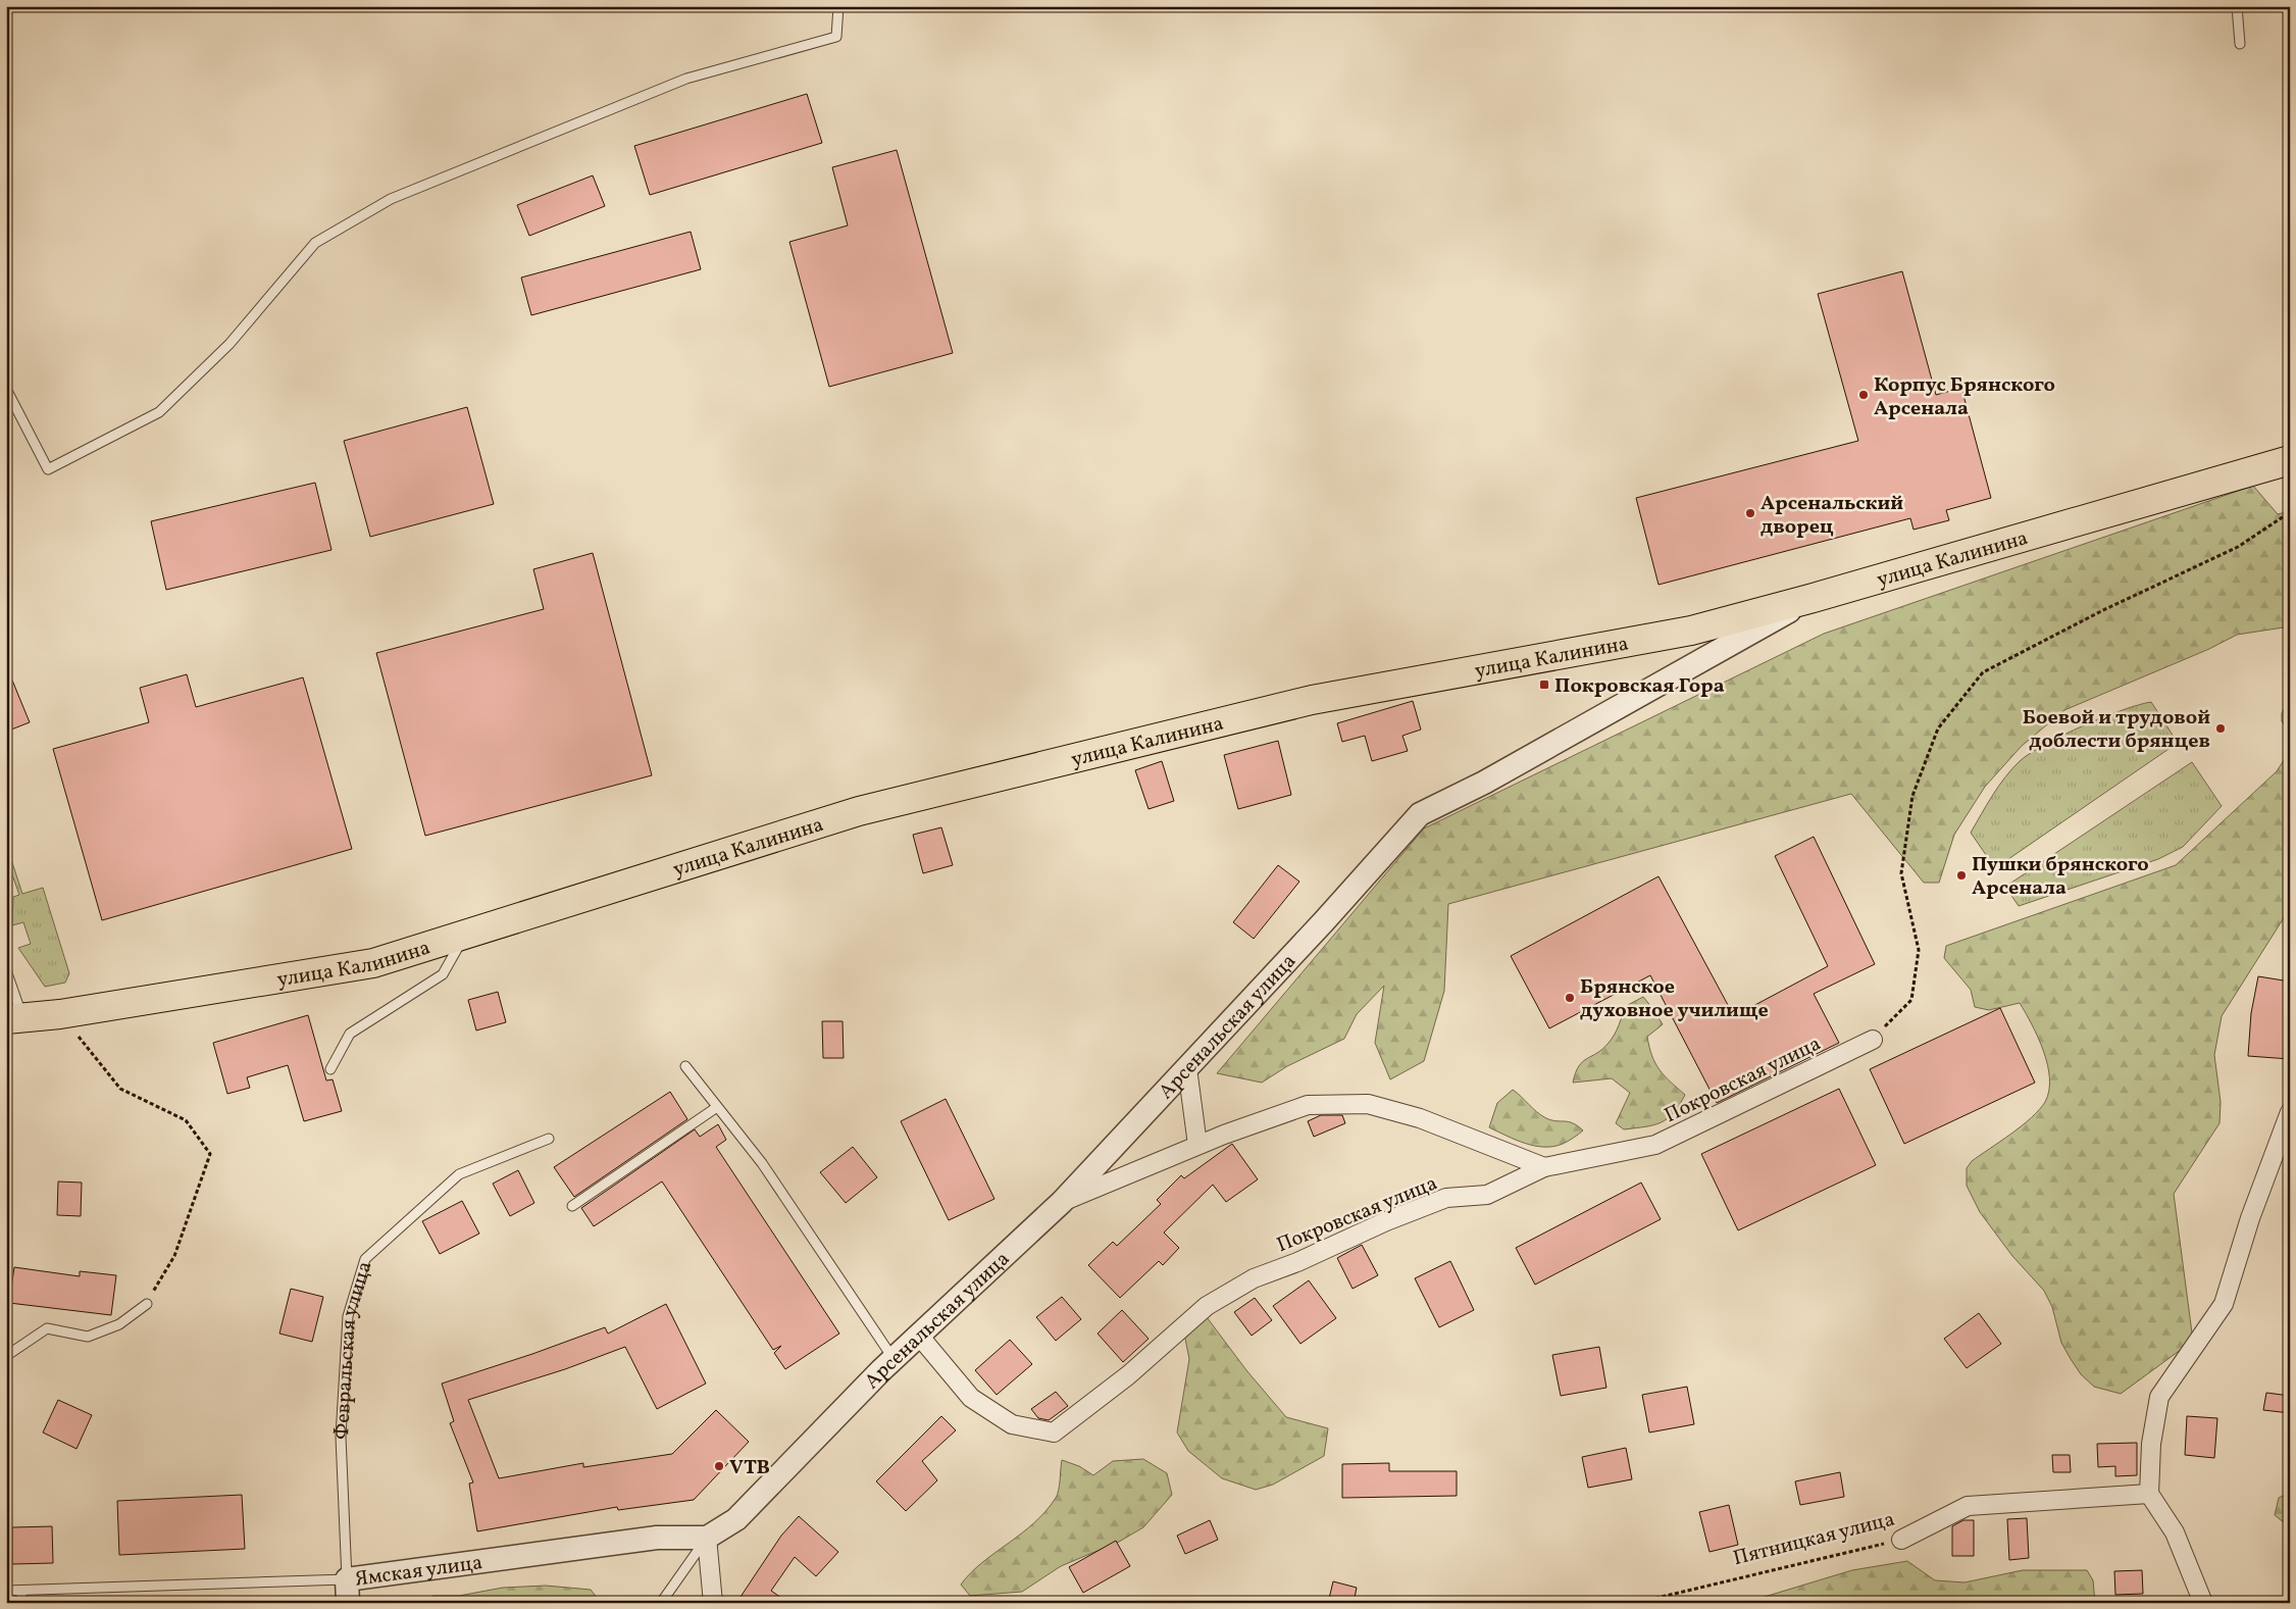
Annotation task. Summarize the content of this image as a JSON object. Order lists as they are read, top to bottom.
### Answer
{
  "streets": {
    "main road": ["улица Калинина"],
    "street": [
      "Арсенальская улица",
      "Покровская улица",
      "Февральская улица",
      "Пятницкая улица",
      "Ямская улица"
    ]
  },
  "crossings": [
    ["улица Калинина", "Арсенальская улица"],
    ["Арсенальская улица", "Покровская улица"],
    ["Арсенальская улица", "Ямская улица"],
    ["Февральская улица", "Ямская улица"]
  ],
  "places": {
    "other": [
      "Корпус Брянского Арсенала",
      "Арсенальский дворец",
      "Боевой и трудовой доблести брянцев",
      "Пушки брянского Арсенала",
      "Брянское духовное училище",
      "VTB"
    ],
    "transit": ["Покровская Гора"]
  }
}
